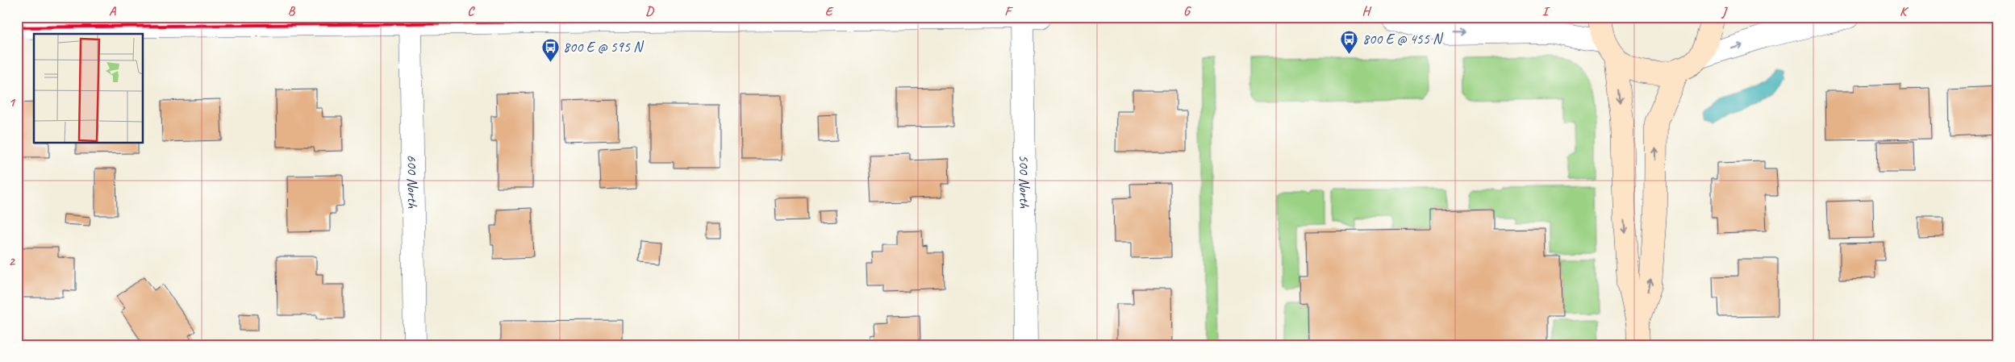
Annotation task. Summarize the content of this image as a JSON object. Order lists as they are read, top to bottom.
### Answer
{
  "streets": {
    "street": ["600 North", "500 North"]
  },
  "places": {
    "bus stop": ["800 E @ 455 N", "800 E @ 595 N"]
  },
  "grid": {
    "columns": [
      "A",
      "B",
      "C",
      "D",
      "E",
      "F",
      "G",
      "H",
      "I",
      "J",
      "K"
    ],
    "rows": ["1", "2"]
  }
}
